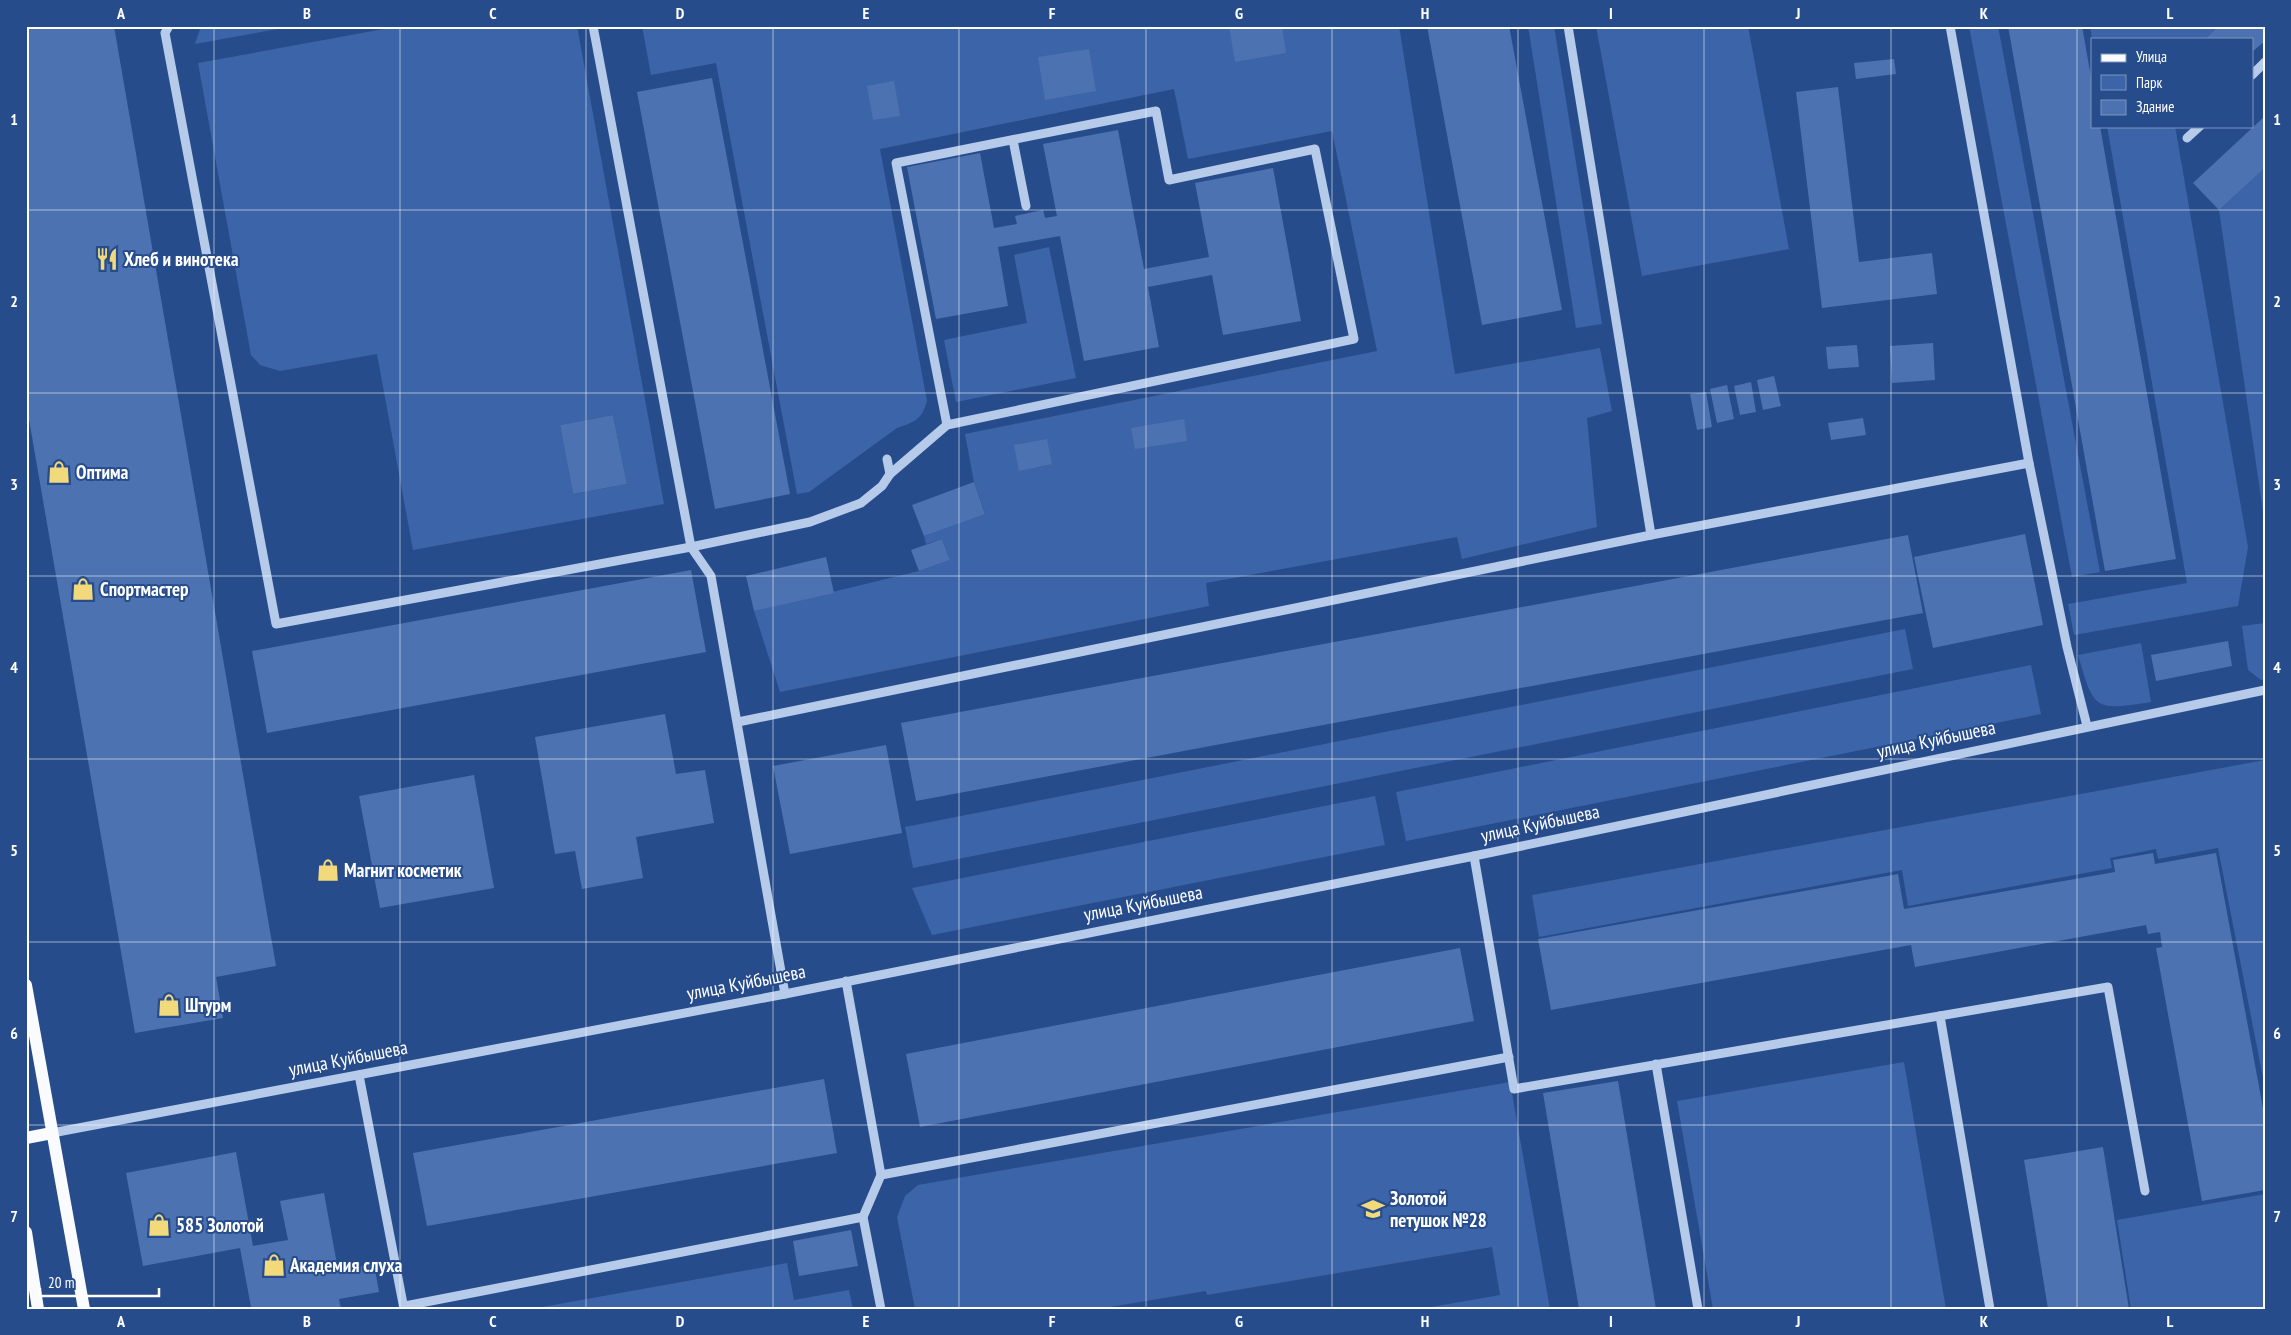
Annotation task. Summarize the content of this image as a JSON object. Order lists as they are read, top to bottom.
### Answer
{
  "streets": {
    "main road": ["улица Куйбышева"]
  },
  "places": {
    "restaurant": ["Хлеб и винотека"],
    "shop": [
      "Оптима",
      "Спортмастер",
      "Магнит косметик",
      "Штурм",
      "585 Золотой",
      "Академия слуха"
    ],
    "school or university": ["Золотой петушок №28"]
  },
  "legend": ["Улица", "Парк", "Здание"],
  "scale_bar": "20 m",
  "grid": {
    "columns": [
      "A",
      "B",
      "C",
      "D",
      "E",
      "F",
      "G",
      "H",
      "I",
      "J",
      "K",
      "L"
    ],
    "rows": [
      "1",
      "2",
      "3",
      "4",
      "5",
      "6",
      "7"
    ]
  }
}
